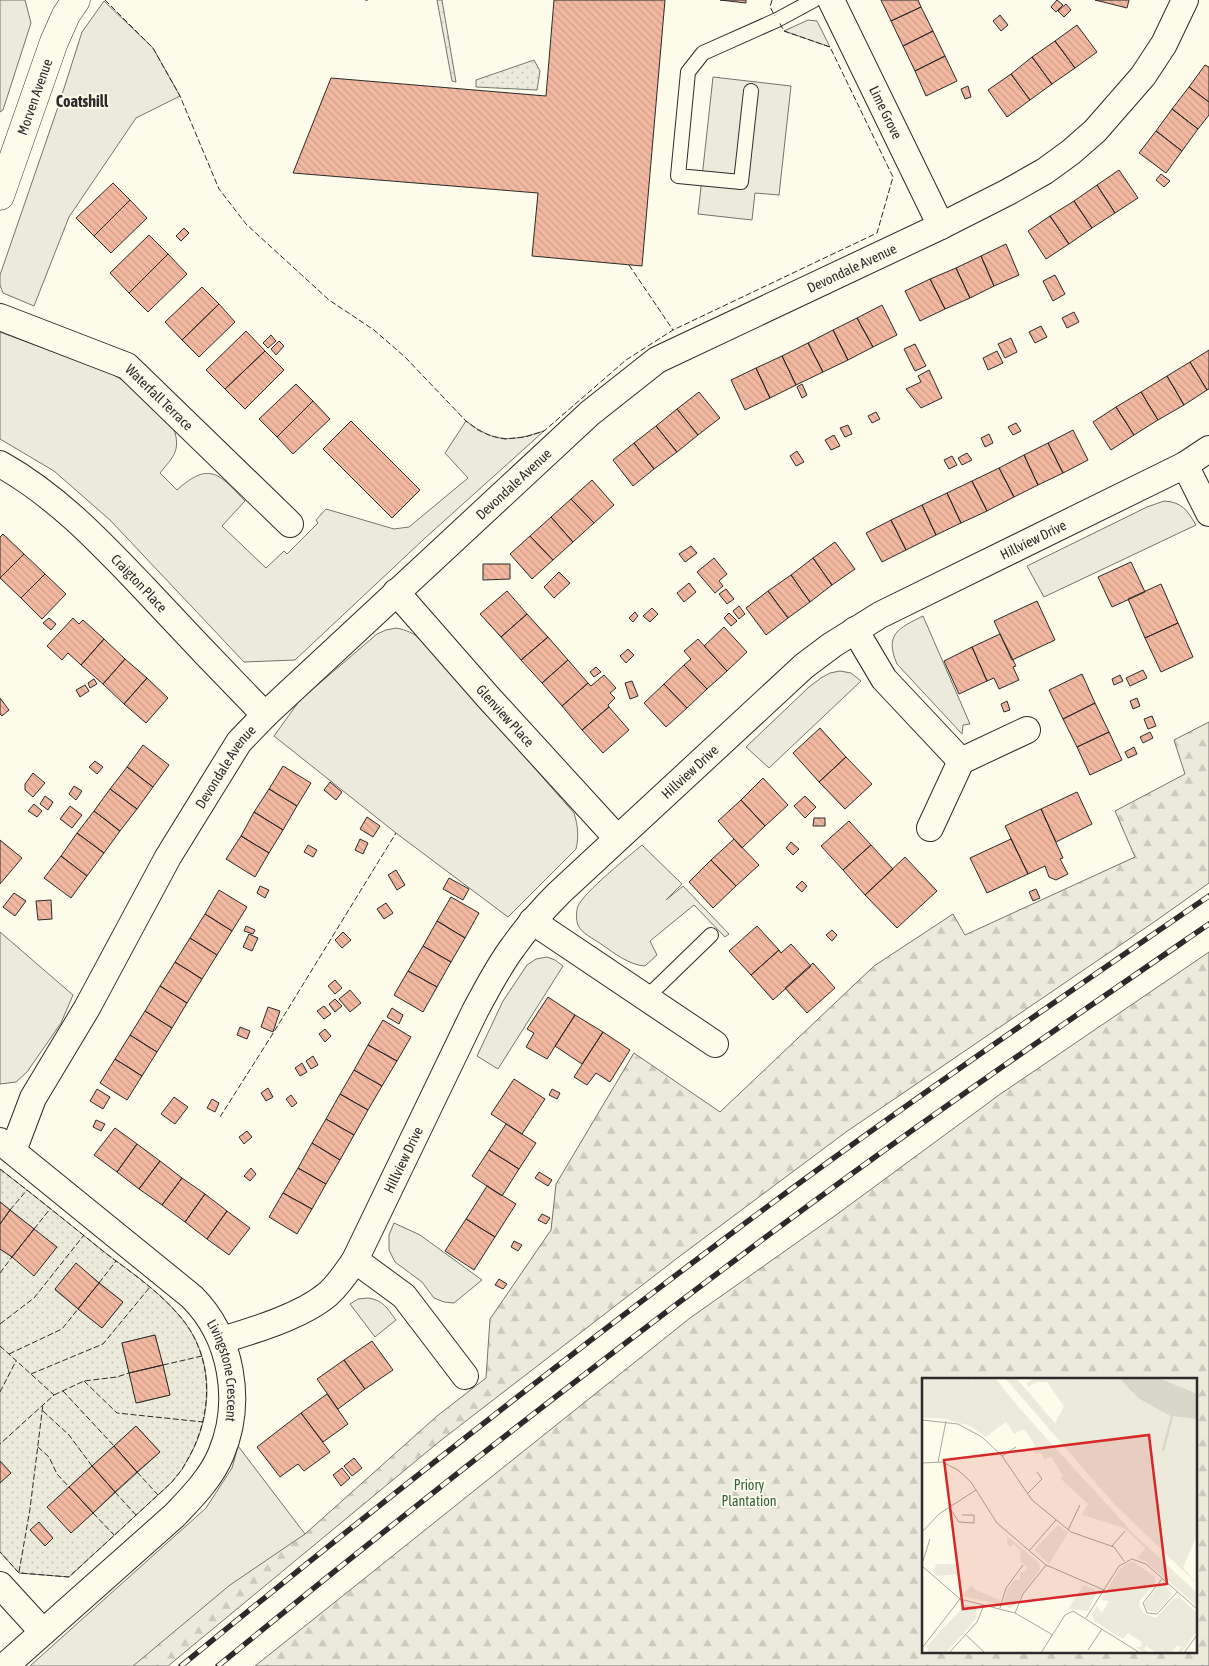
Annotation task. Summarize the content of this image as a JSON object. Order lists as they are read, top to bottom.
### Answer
{
  "streets": {
    "street": [
      "Morven Avenue",
      "Lime Grove",
      "Devondale Avenue",
      "Waterfall Terrace",
      "Hillview Drive",
      "Craigton Place",
      "Glenview Place",
      "Livingstone Crescent"
    ]
  },
  "crossings": [
    ["Lime Grove", "Devondale Avenue"],
    ["Devondale Avenue", "Craigton Place"],
    ["Devondale Avenue", "Glenview Place"],
    ["Devondale Avenue", "Livingstone Crescent"],
    ["Hillview Drive", "Glenview Place"],
    ["Hillview Drive", "Livingstone Crescent"]
  ],
  "districts": ["Coatshill"],
  "parks": ["Priory Plantation"]
}
